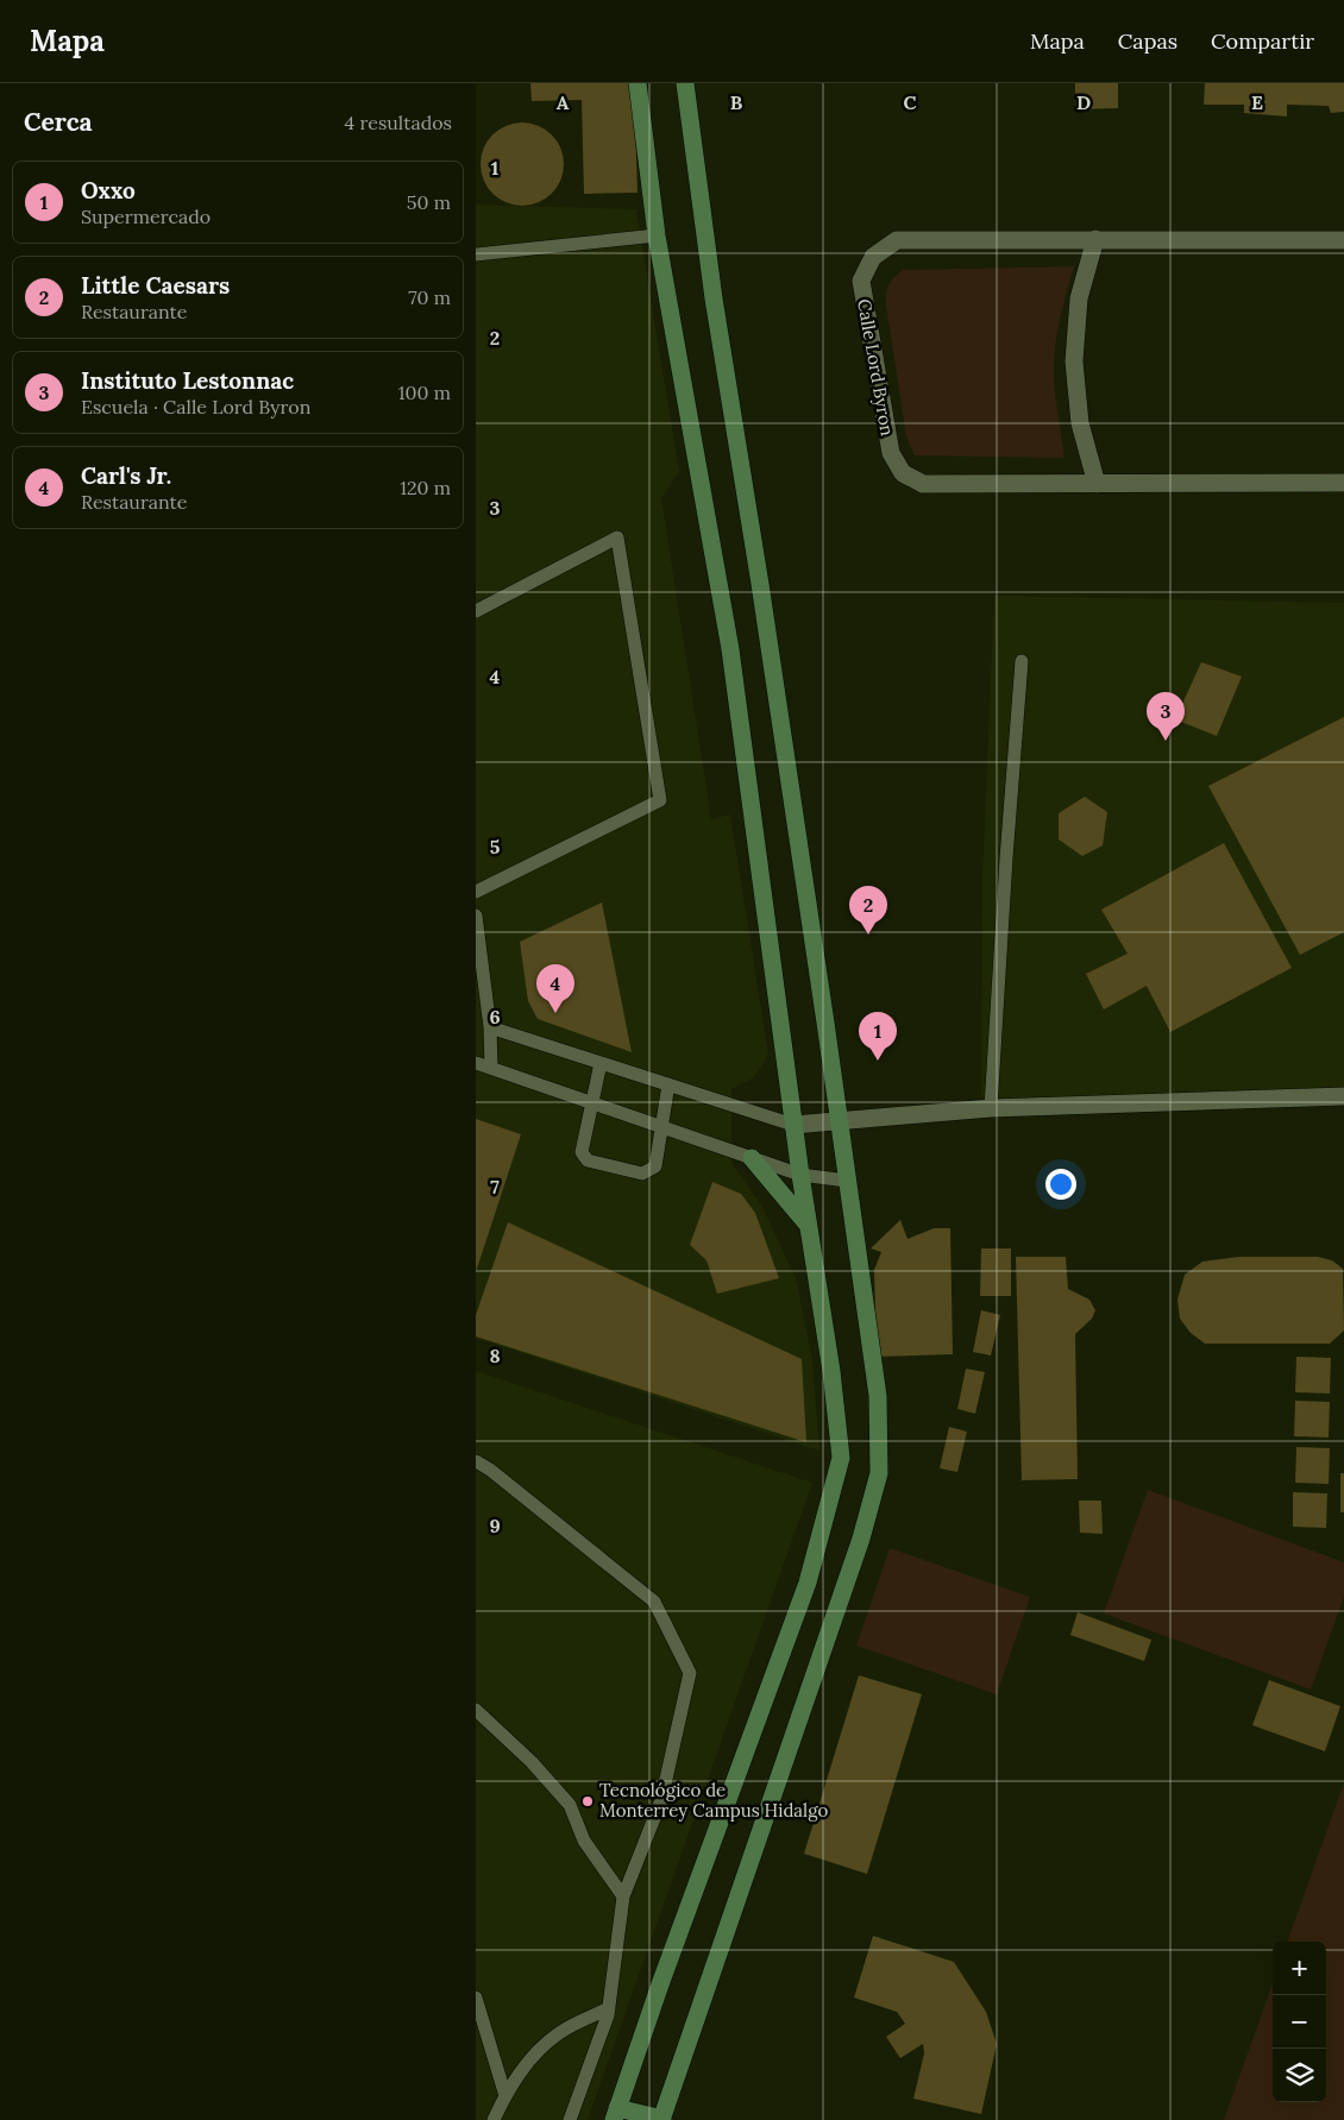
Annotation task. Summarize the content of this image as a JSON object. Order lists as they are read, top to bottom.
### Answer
{
  "streets": {
    "street": ["Calle Lord Byron"]
  },
  "places": ["Tecnológico de Monterrey Campus Hidalgo"],
  "page": {
    "header": "Mapa",
    "nav": ["Mapa", "Capas", "Compartir"],
    "heading": ["Cerca", "4 resultados"],
    "list": [
      {
        "mark": "1",
        "name": "Oxxo",
        "note": "Supermercado",
        "value": "50 m"
      },
      {
        "mark": "2",
        "name": "Little Caesars",
        "note": "Restaurante",
        "value": "70 m"
      },
      {
        "mark": "3",
        "name": "Instituto Lestonnac",
        "note": "Escuela · Calle Lord Byron",
        "value": "100 m"
      },
      {
        "mark": "4",
        "name": "Carl's Jr.",
        "note": "Restaurante",
        "value": "120 m"
      }
    ],
    "pins": [
      "3",
      "2",
      "4",
      "1"
    ],
    "map_buttons": ["+", "−"]
  },
  "grid": {
    "columns": [
      "A",
      "B",
      "C",
      "D",
      "E"
    ],
    "rows": [
      "1",
      "2",
      "3",
      "4",
      "5",
      "6",
      "7",
      "8",
      "9"
    ]
  }
}
